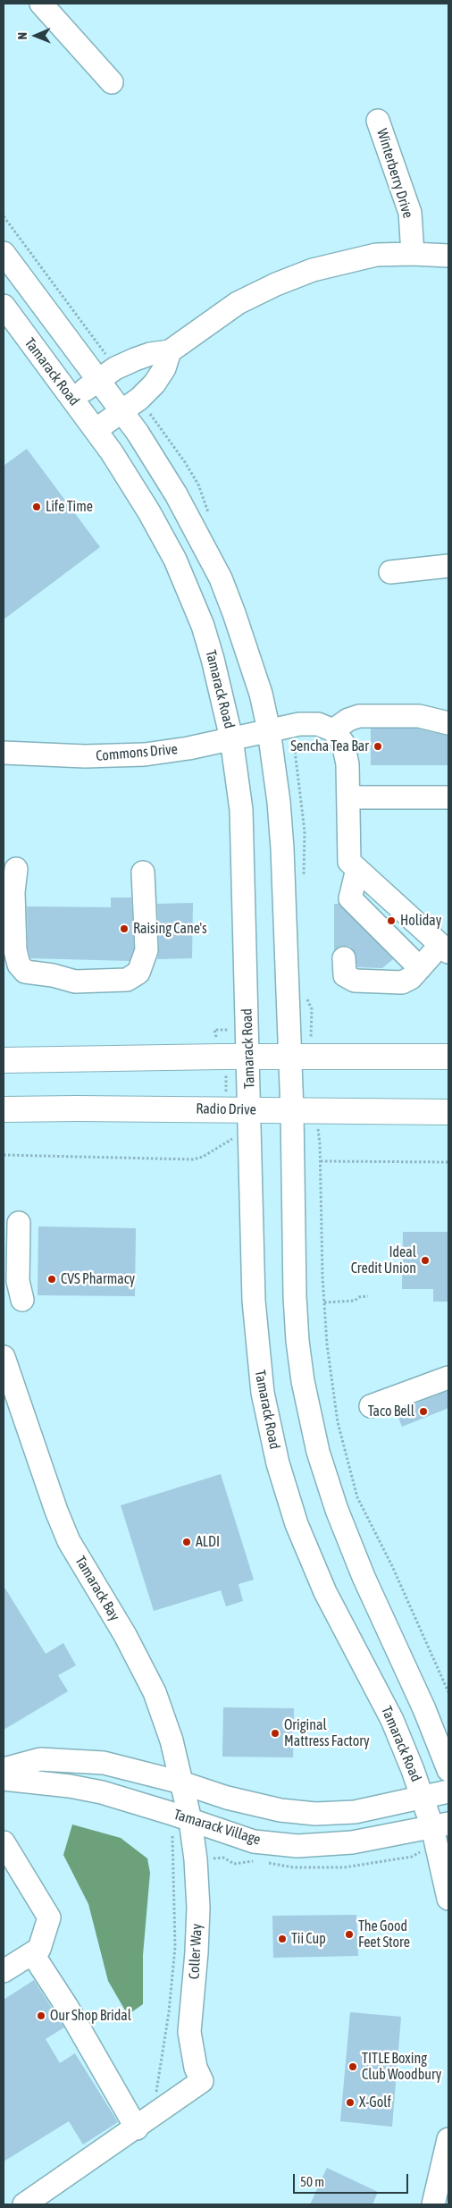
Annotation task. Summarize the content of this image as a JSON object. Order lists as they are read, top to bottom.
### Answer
{
  "streets": {
    "main road": ["Radio Drive"],
    "street": [
      "Winterberry Drive",
      "Tamarack Road",
      "Commons Drive",
      "Tamarack Bay",
      "Tamarack Village",
      "Coller Way"
    ]
  },
  "crossings": [
    ["Tamarack Road", "Commons Drive"],
    ["Tamarack Road", "Radio Drive"],
    ["Tamarack Road", "Tamarack Village"],
    ["Tamarack Bay", "Tamarack Village"],
    ["Tamarack Bay", "Coller Way"],
    ["Tamarack Village", "Coller Way"]
  ],
  "places": [
    "Life Time",
    "Sencha Tea Bar",
    "Holiday",
    "Raising Cane's",
    "Ideal Credit Union",
    "CVS Pharmacy",
    "Taco Bell",
    "ALDI",
    "Original Mattress Factory",
    "The Good Feet Store",
    "Tii Cup",
    "Our Shop Bridal",
    "TITLE Boxing Club Woodbury",
    "X-Golf"
  ],
  "scale_bar": "50 m",
  "north": "left"
}
